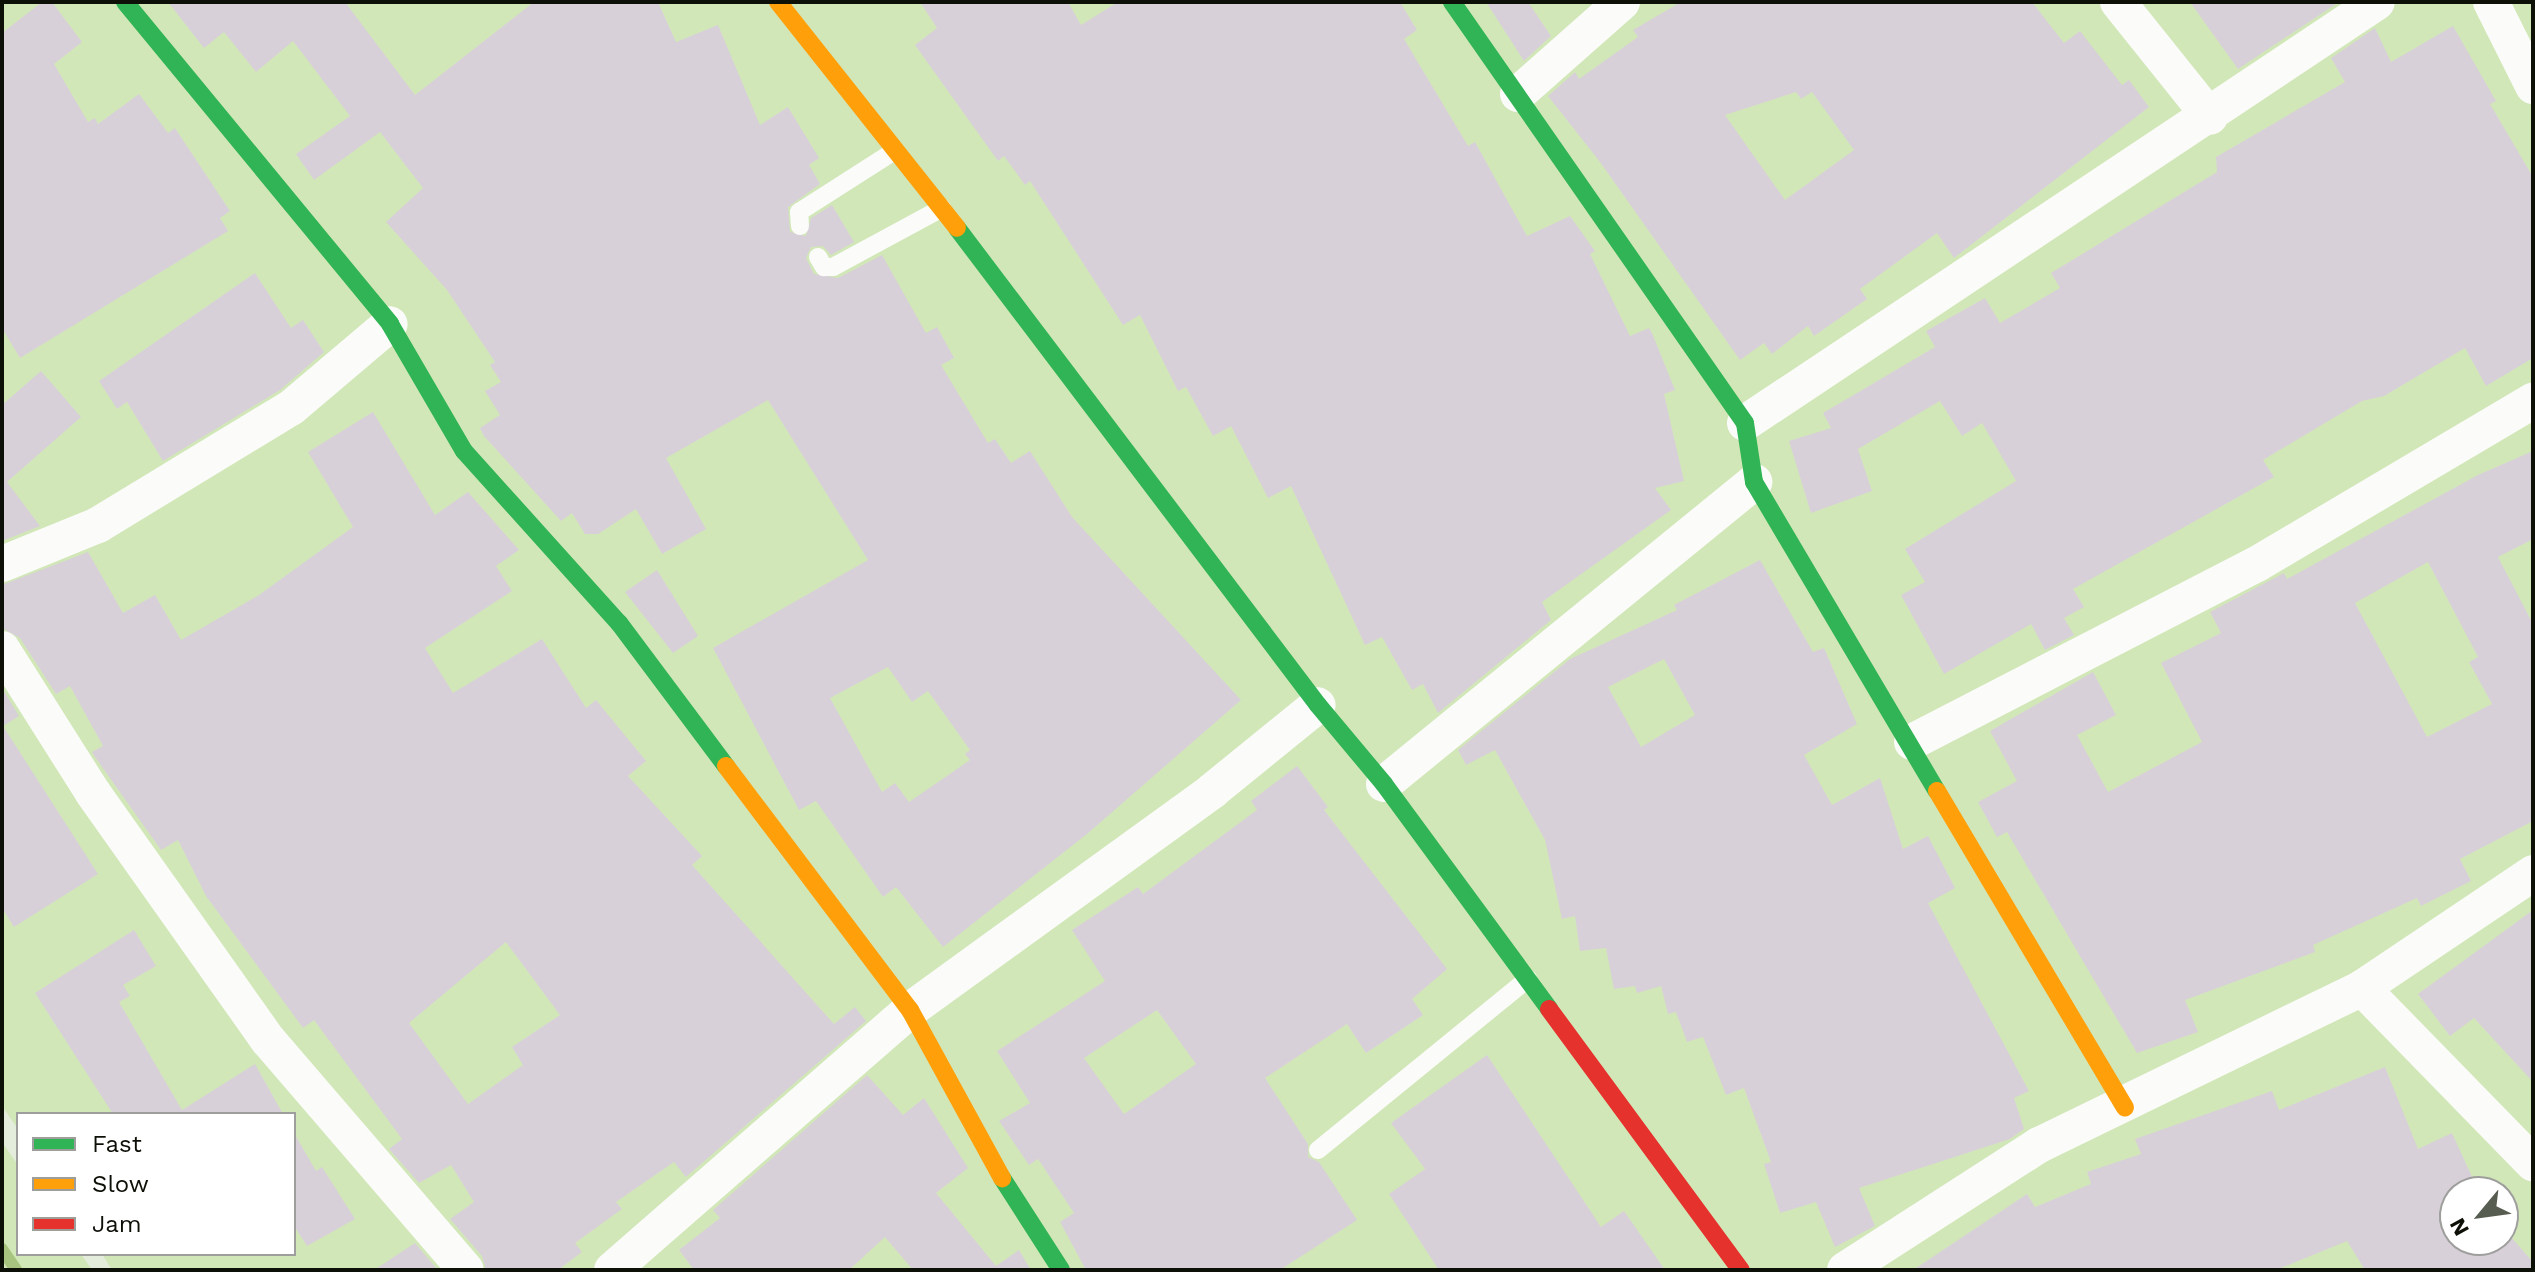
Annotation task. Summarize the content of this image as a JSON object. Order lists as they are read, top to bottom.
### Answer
{
  "legend": ["Fast", "Slow", "Jam"],
  "north": "bottom left"
}
